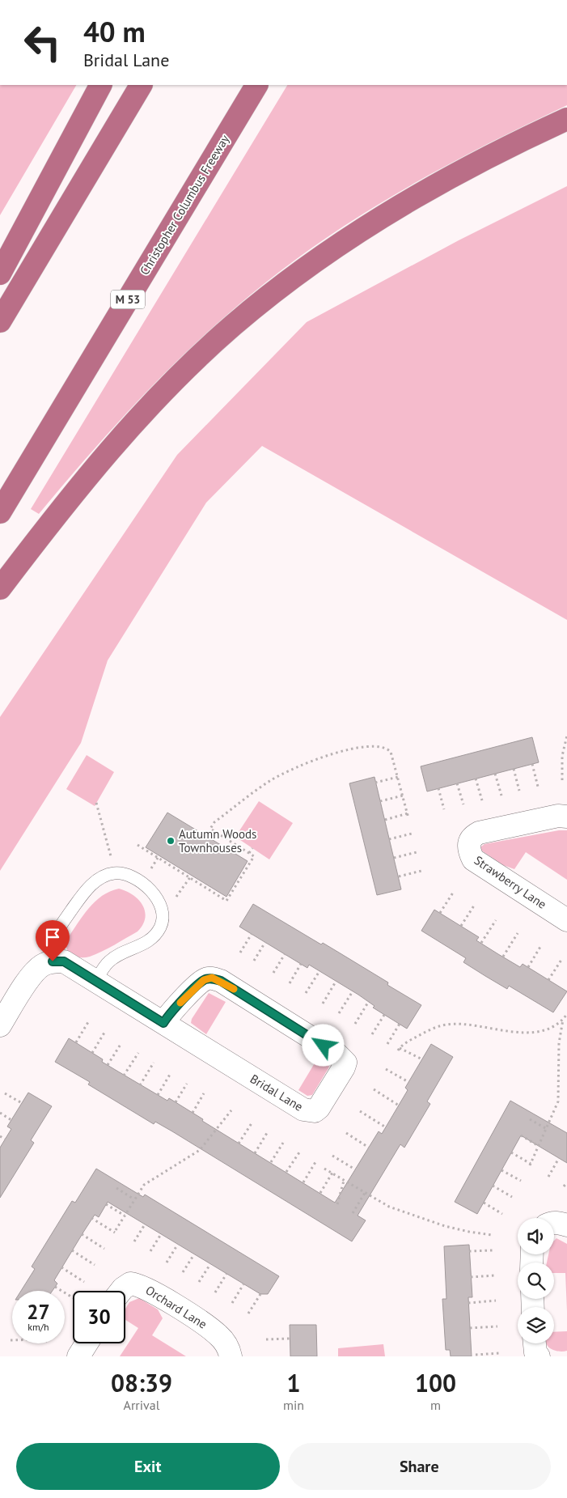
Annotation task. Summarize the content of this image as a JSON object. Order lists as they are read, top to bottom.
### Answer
{
  "streets": {
    "highway": ["Christopher Columbus Freeway", "M 53"],
    "street": ["Strawberry Lane", "Bridal Lane", "Orchard Lane"]
  },
  "places": ["Autumn Woods Townhouses"],
  "page": {
    "turn": ["40 m", "Bridal Lane"],
    "speed": "27 km/h",
    "limit": "30",
    "eta": [
      "08:39",
      "Arrival",
      "1",
      "min",
      "100",
      "m"
    ],
    "buttons": ["Exit", "Share"]
  }
}
